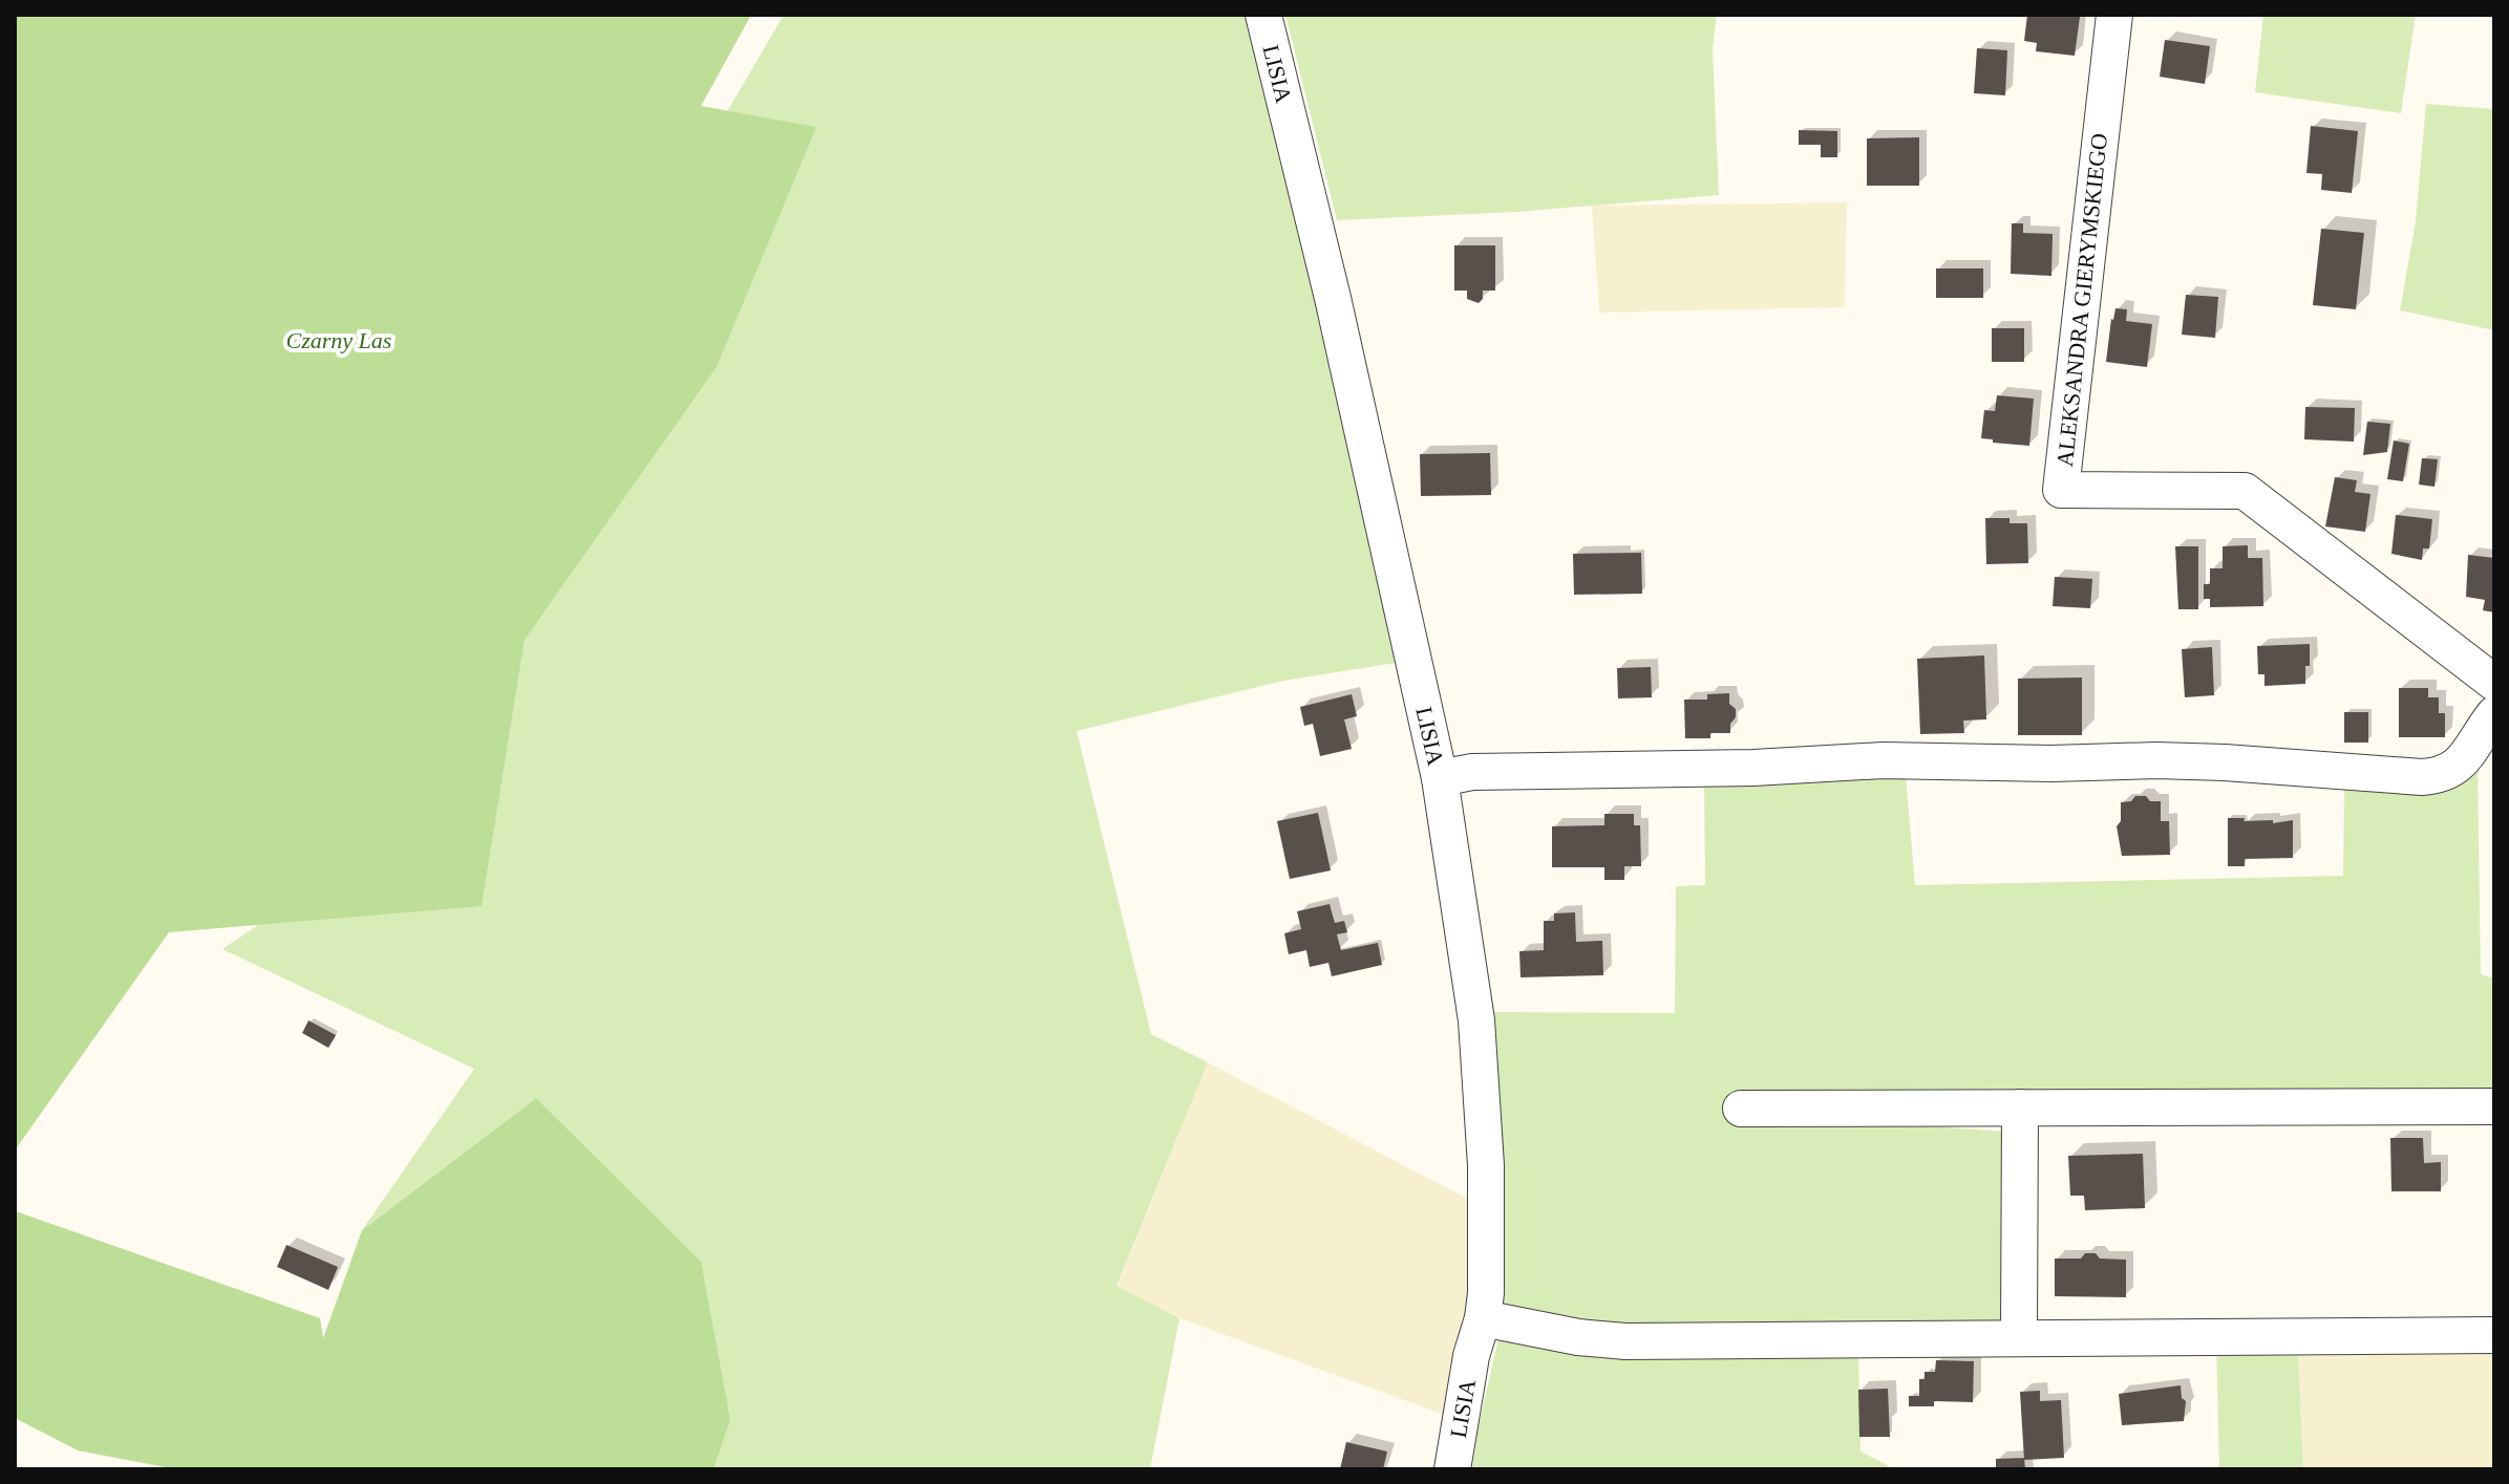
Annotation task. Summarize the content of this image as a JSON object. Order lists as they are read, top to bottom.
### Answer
{
  "streets": {
    "street": ["LISIA", "ALEKSANDRA GIERYMSKIEGO"]
  },
  "parks": ["Czarny Las"]
}
